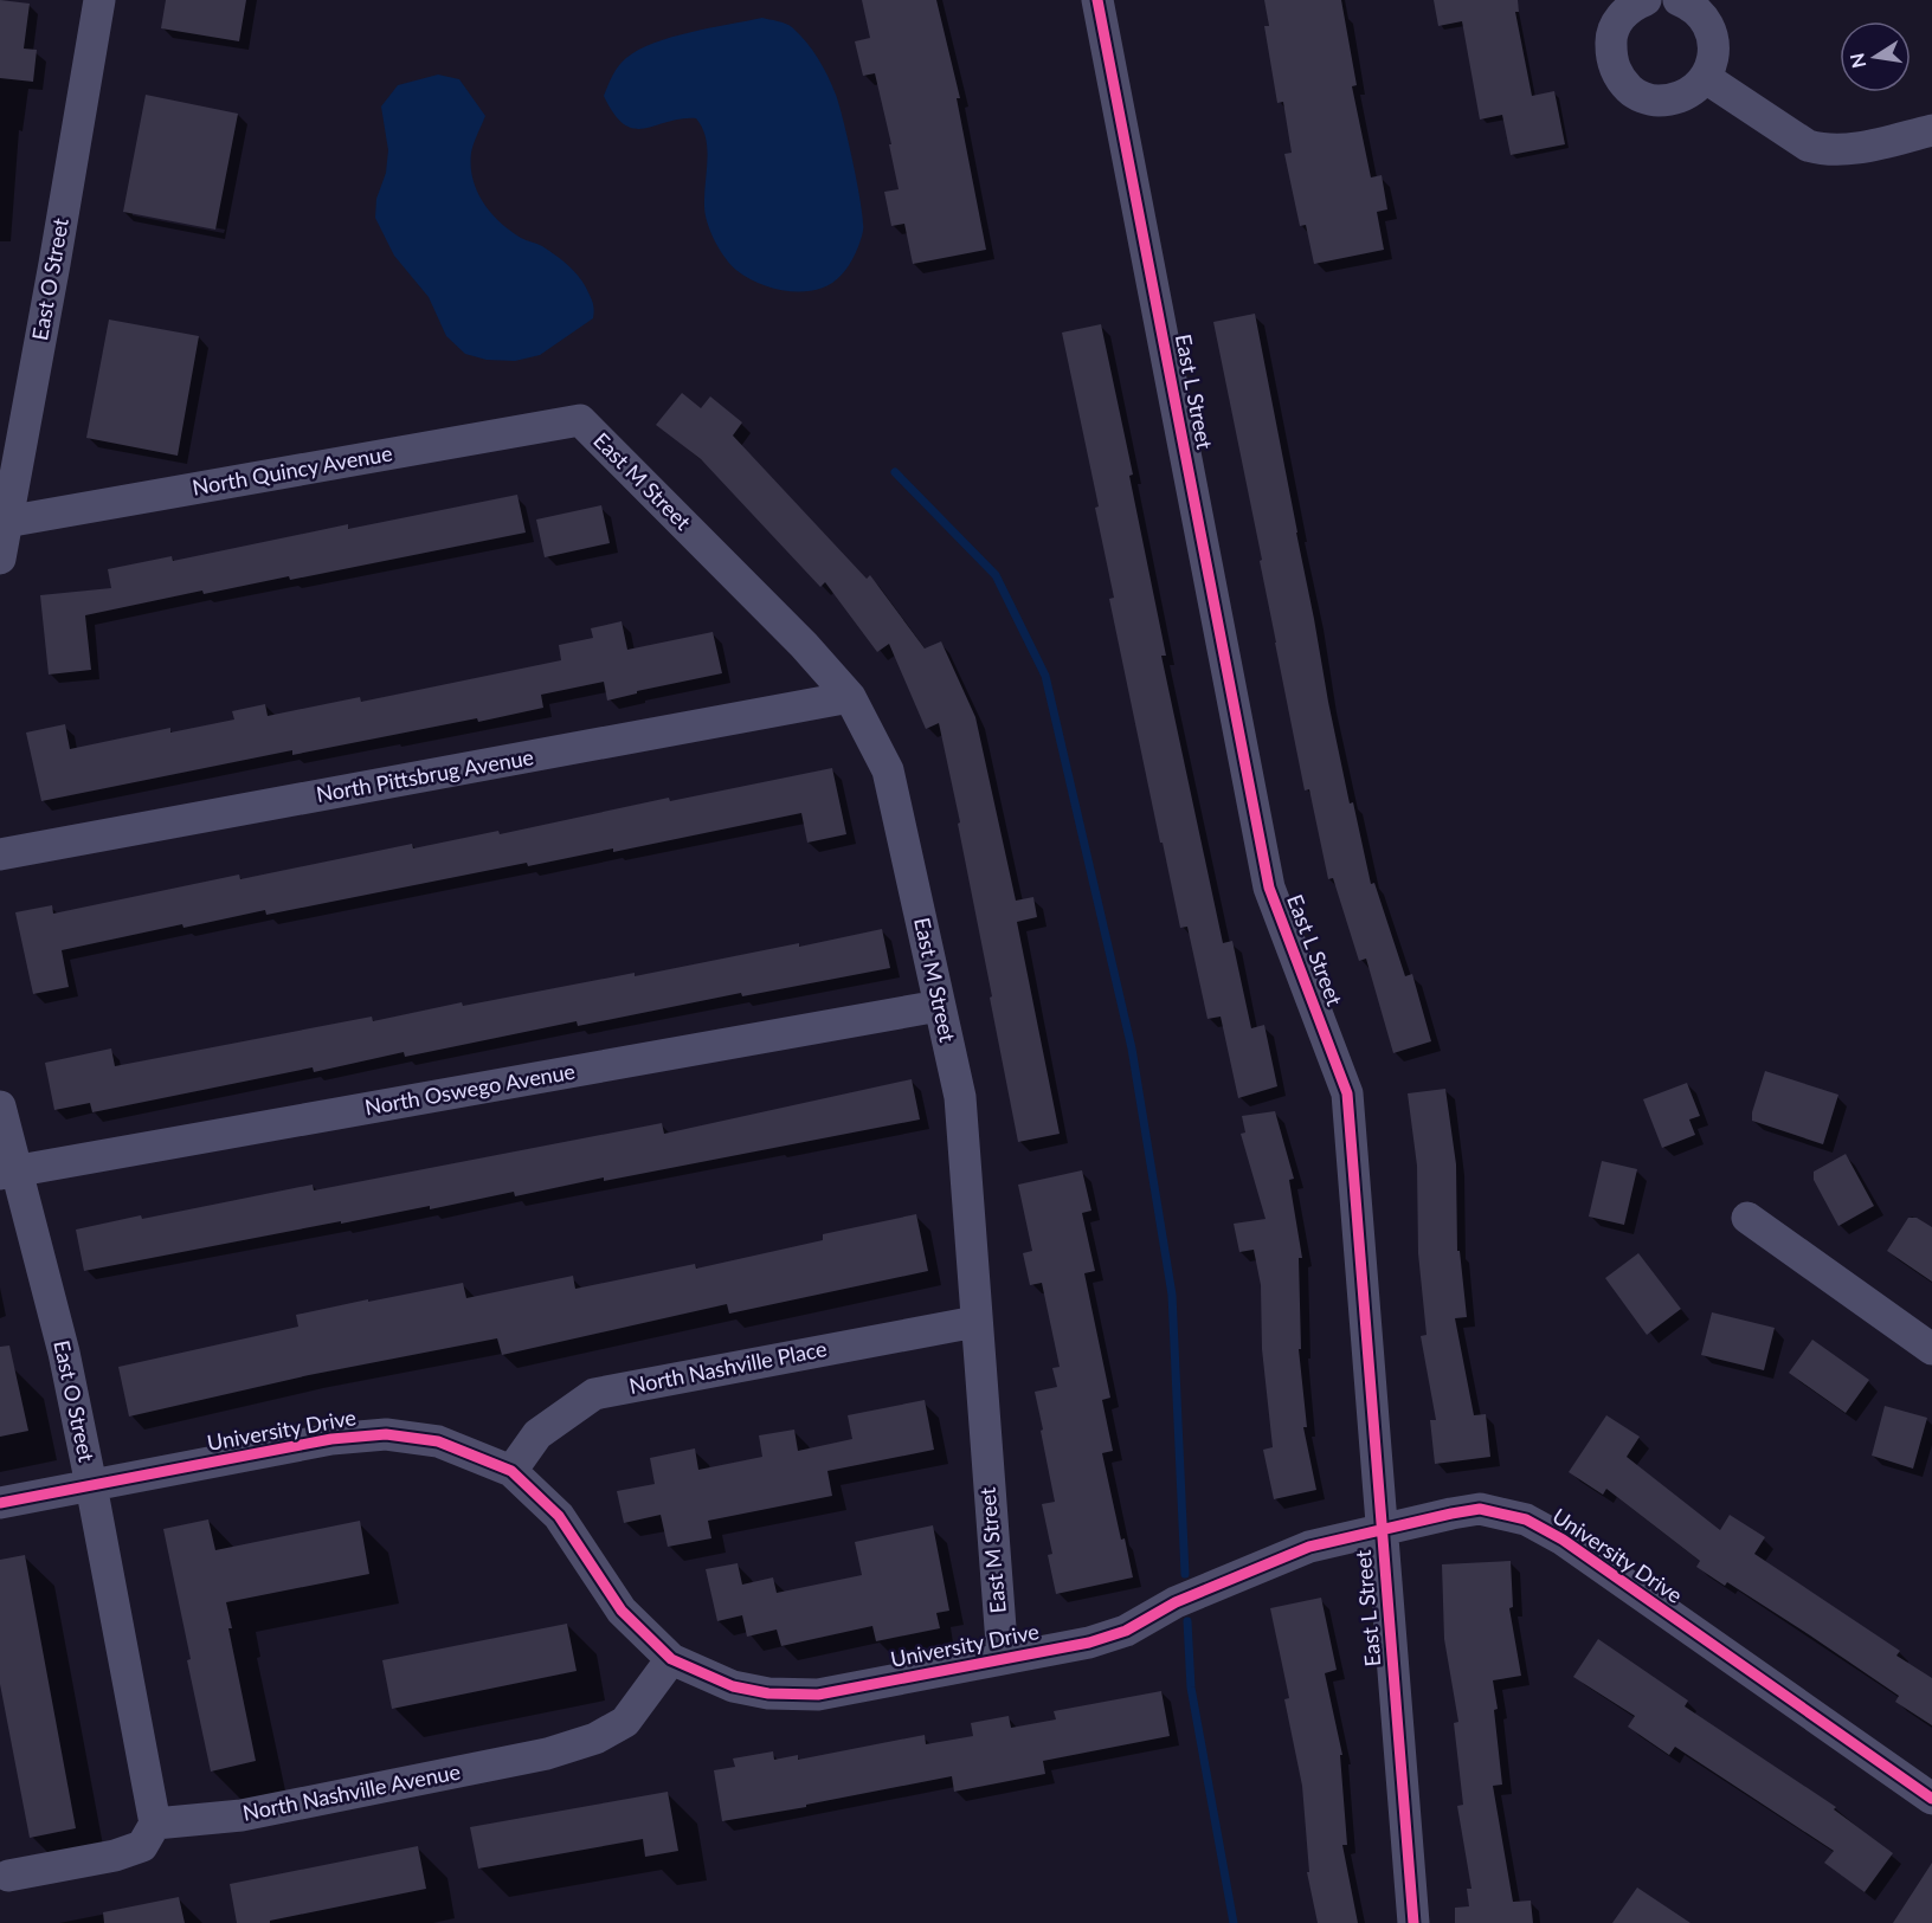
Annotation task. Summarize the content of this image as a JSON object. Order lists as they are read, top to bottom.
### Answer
{
  "streets": {
    "street": [
      "East O Street",
      "East L Street",
      "North Quincy Avenue",
      "East M Street",
      "North Pittsbrug Avenue",
      "North Oswego Avenue",
      "North Nashville Place",
      "University Drive",
      "North Nashville Avenue"
    ]
  },
  "crossings": [
    ["East O Street", "North Quincy Avenue"],
    ["East O Street", "North Oswego Avenue"],
    ["East O Street", "University Drive"],
    ["East O Street", "North Nashville Avenue"],
    ["East L Street", "University Drive"],
    ["North Quincy Avenue", "East M Street"],
    ["East M Street", "North Pittsbrug Avenue"],
    ["East M Street", "North Oswego Avenue"],
    ["East M Street", "North Nashville Place"],
    ["East M Street", "University Drive"],
    ["North Nashville Place", "University Drive"],
    ["University Drive", "North Nashville Avenue"]
  ],
  "north": "left"
}
